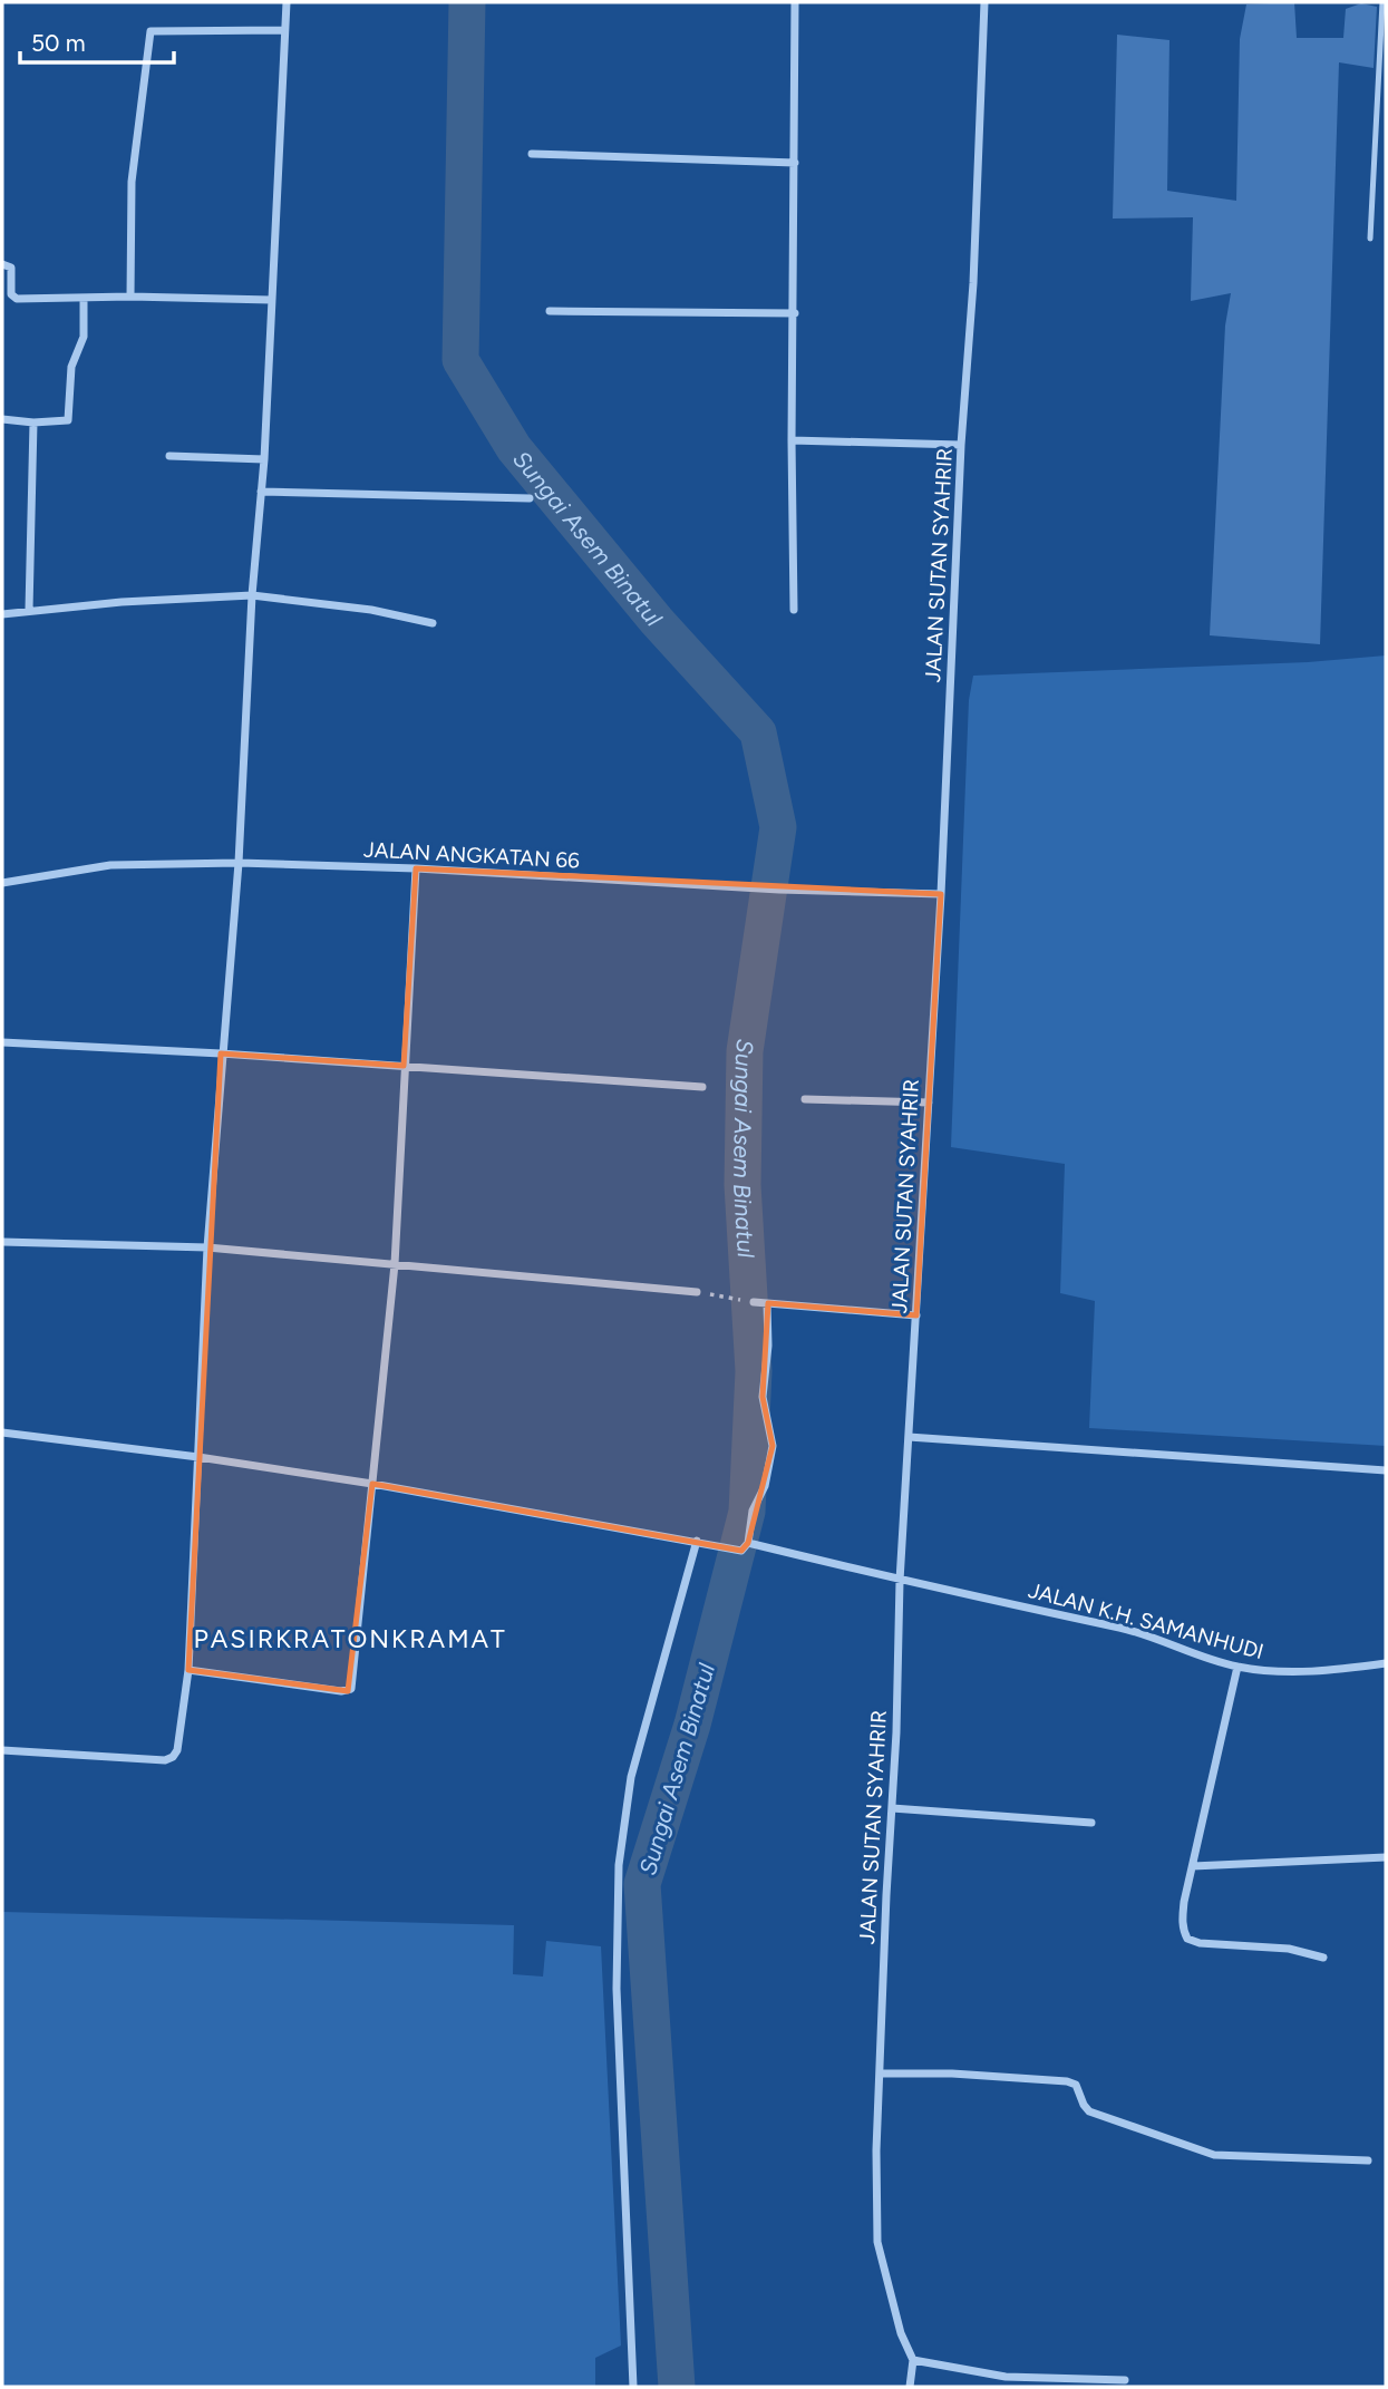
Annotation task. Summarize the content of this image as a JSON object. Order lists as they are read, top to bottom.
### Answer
{
  "streets": {
    "street": ["JALAN SUTAN SYAHRIR", "JALAN ANGKATAN 66", "JALAN K.H. SAMANHUDI"]
  },
  "crossings": [
    ["JALAN SUTAN SYAHRIR", "JALAN ANGKATAN 66"],
    ["JALAN SUTAN SYAHRIR", "JALAN K.H. SAMANHUDI"]
  ],
  "districts": ["PASIRKRATONKRAMAT"],
  "water": ["Sungai Asem Binatul"],
  "scale_bar": "50 m"
}
